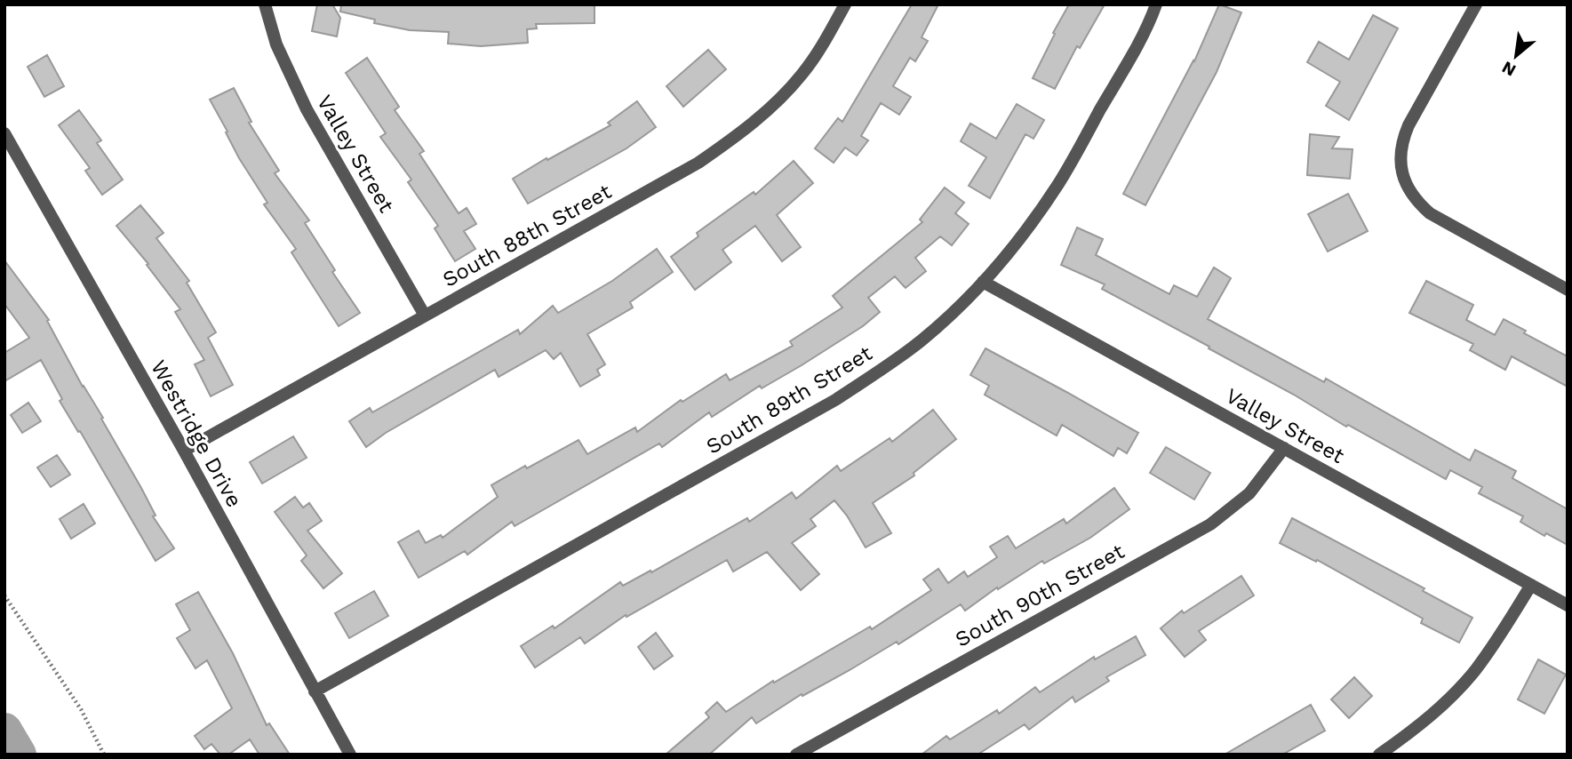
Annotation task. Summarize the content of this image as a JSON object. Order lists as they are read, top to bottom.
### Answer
{
  "streets": {
    "street": [
      "Valley Street",
      "South 88th Street",
      "South 89th Street",
      "Westridge Drive",
      "South 90th Street"
    ]
  },
  "crossings": [
    ["Valley Street", "South 88th Street"],
    ["Valley Street", "South 89th Street"],
    ["Valley Street", "South 90th Street"],
    ["South 88th Street", "Westridge Drive"],
    ["South 89th Street", "Westridge Drive"]
  ],
  "north": "bottom left"
}
